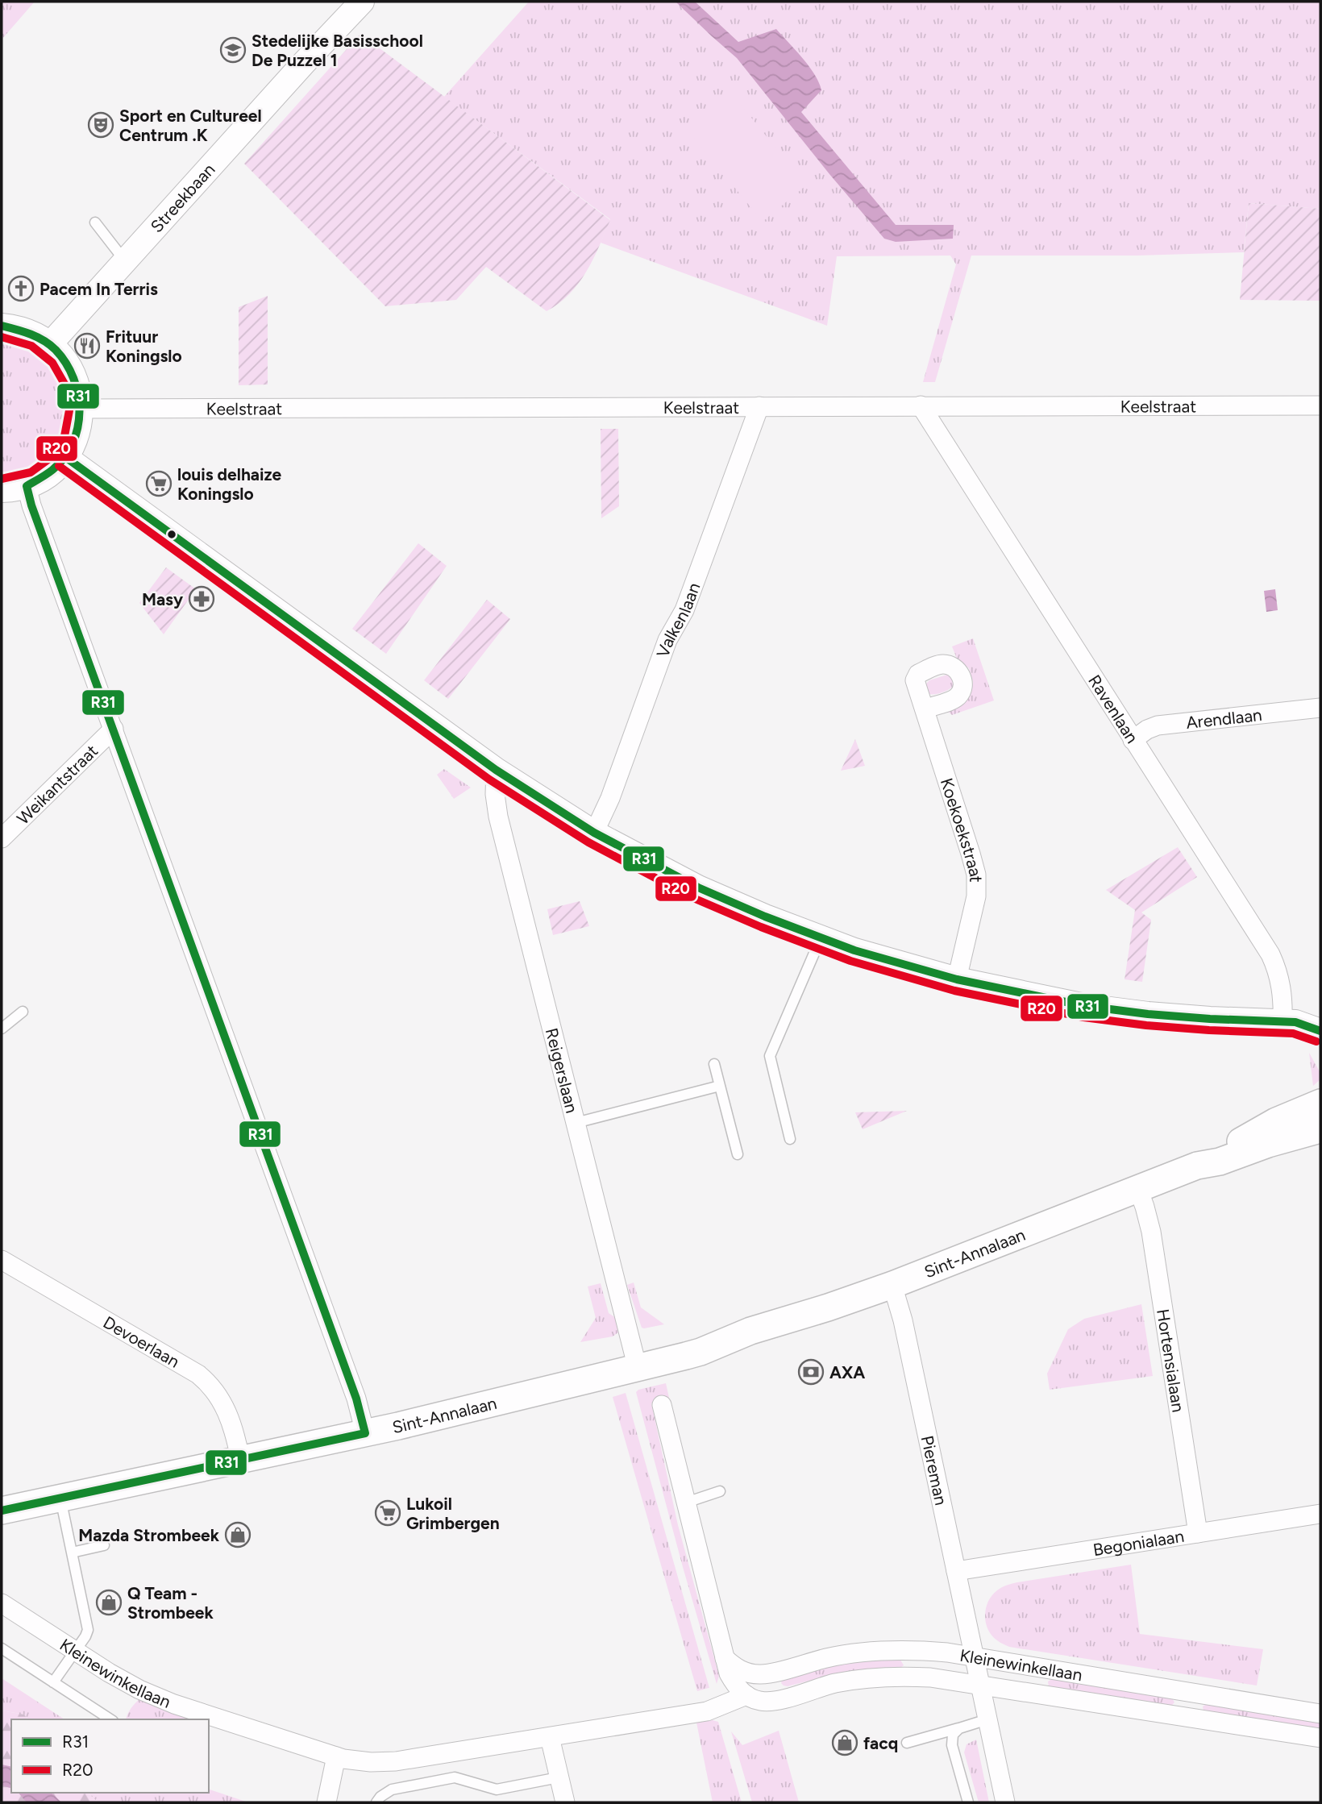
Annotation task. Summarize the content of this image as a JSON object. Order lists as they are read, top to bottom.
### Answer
{
  "streets": {
    "main road": ["Sint-Annalaan"],
    "street": [
      "Streekbaan",
      "Keelstraat",
      "Valkenlaan",
      "Ravenlaan",
      "Arendlaan",
      "Weikantstraat",
      "Koekoekstraat",
      "Reigerslaan",
      "Devoerlaan",
      "Hortensialaan",
      "Piereman",
      "Begonialaan",
      "Kleinewinkellaan"
    ]
  },
  "crossings": [
    ["Keelstraat", "Valkenlaan"],
    ["Keelstraat", "Ravenlaan"],
    ["Ravenlaan", "Arendlaan"],
    ["Reigerslaan", "Sint-Annalaan"],
    ["Sint-Annalaan", "Devoerlaan"],
    ["Sint-Annalaan", "Hortensialaan"],
    ["Sint-Annalaan", "Piereman"],
    ["Hortensialaan", "Begonialaan"],
    ["Piereman", "Begonialaan"],
    ["Piereman", "Kleinewinkellaan"]
  ],
  "places": {
    "school or university": ["Stedelijke Basisschool De Puzzel 1"],
    "theatre": ["Sport en Cultureel Centrum .K"],
    "church": ["Pacem In Terris"],
    "restaurant": ["Frituur Koningslo"],
    "supermarket": ["louis delhaize Koningslo", "Lukoil Grimbergen"],
    "pharmacy": ["Masy"],
    "bank": ["AXA"],
    "shop": ["Mazda Strombeek", "Q Team - Strombeek", "facq"]
  },
  "lines": ["transit line R31", "transit line R20"],
  "legend": ["R31", "R20"]
}
